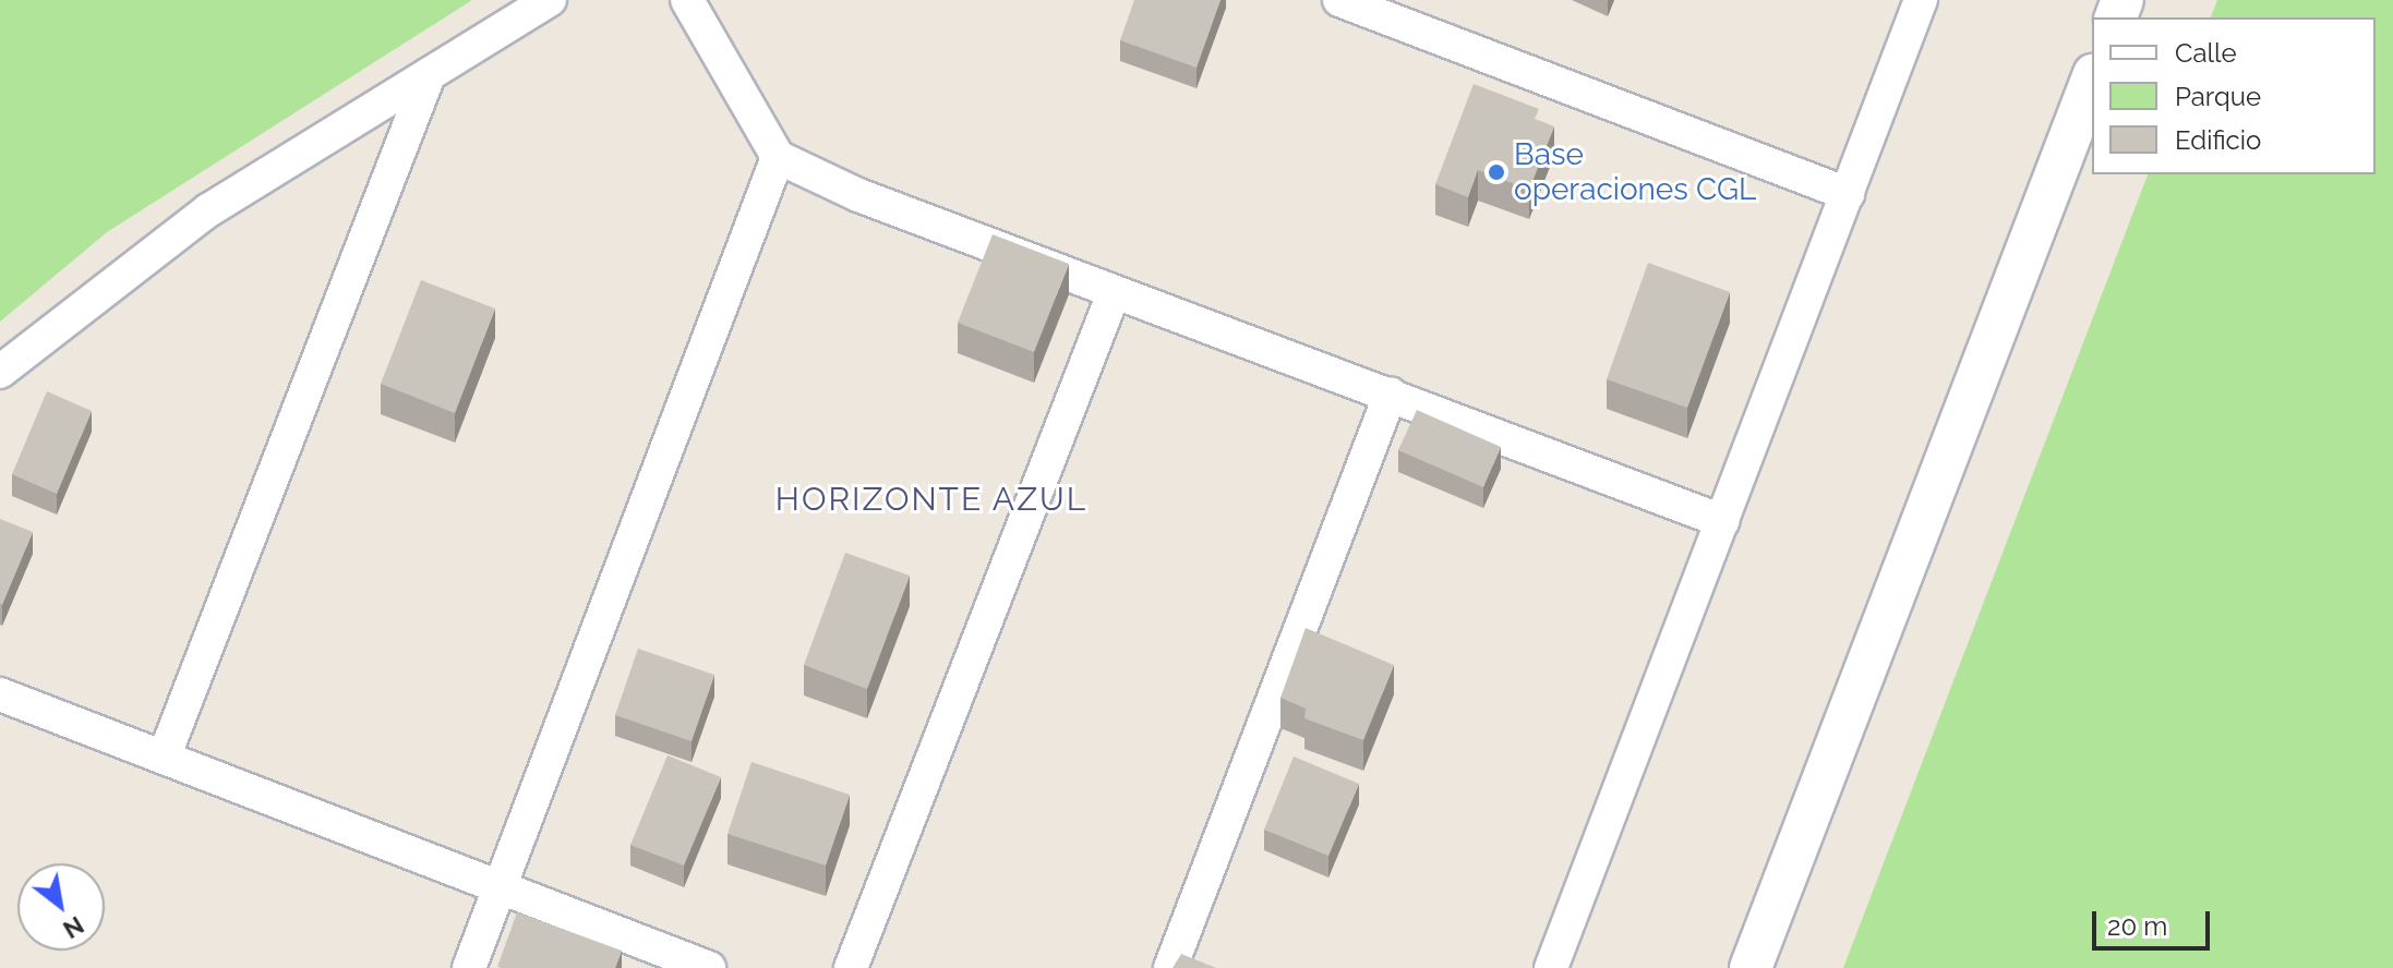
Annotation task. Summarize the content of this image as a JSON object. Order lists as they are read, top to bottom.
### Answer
{
  "districts": ["HORIZONTE AZUL"],
  "places": ["Base operaciones CGL"],
  "legend": ["Calle", "Parque", "Edificio"],
  "scale_bar": "20 m",
  "north": "bottom right"
}
